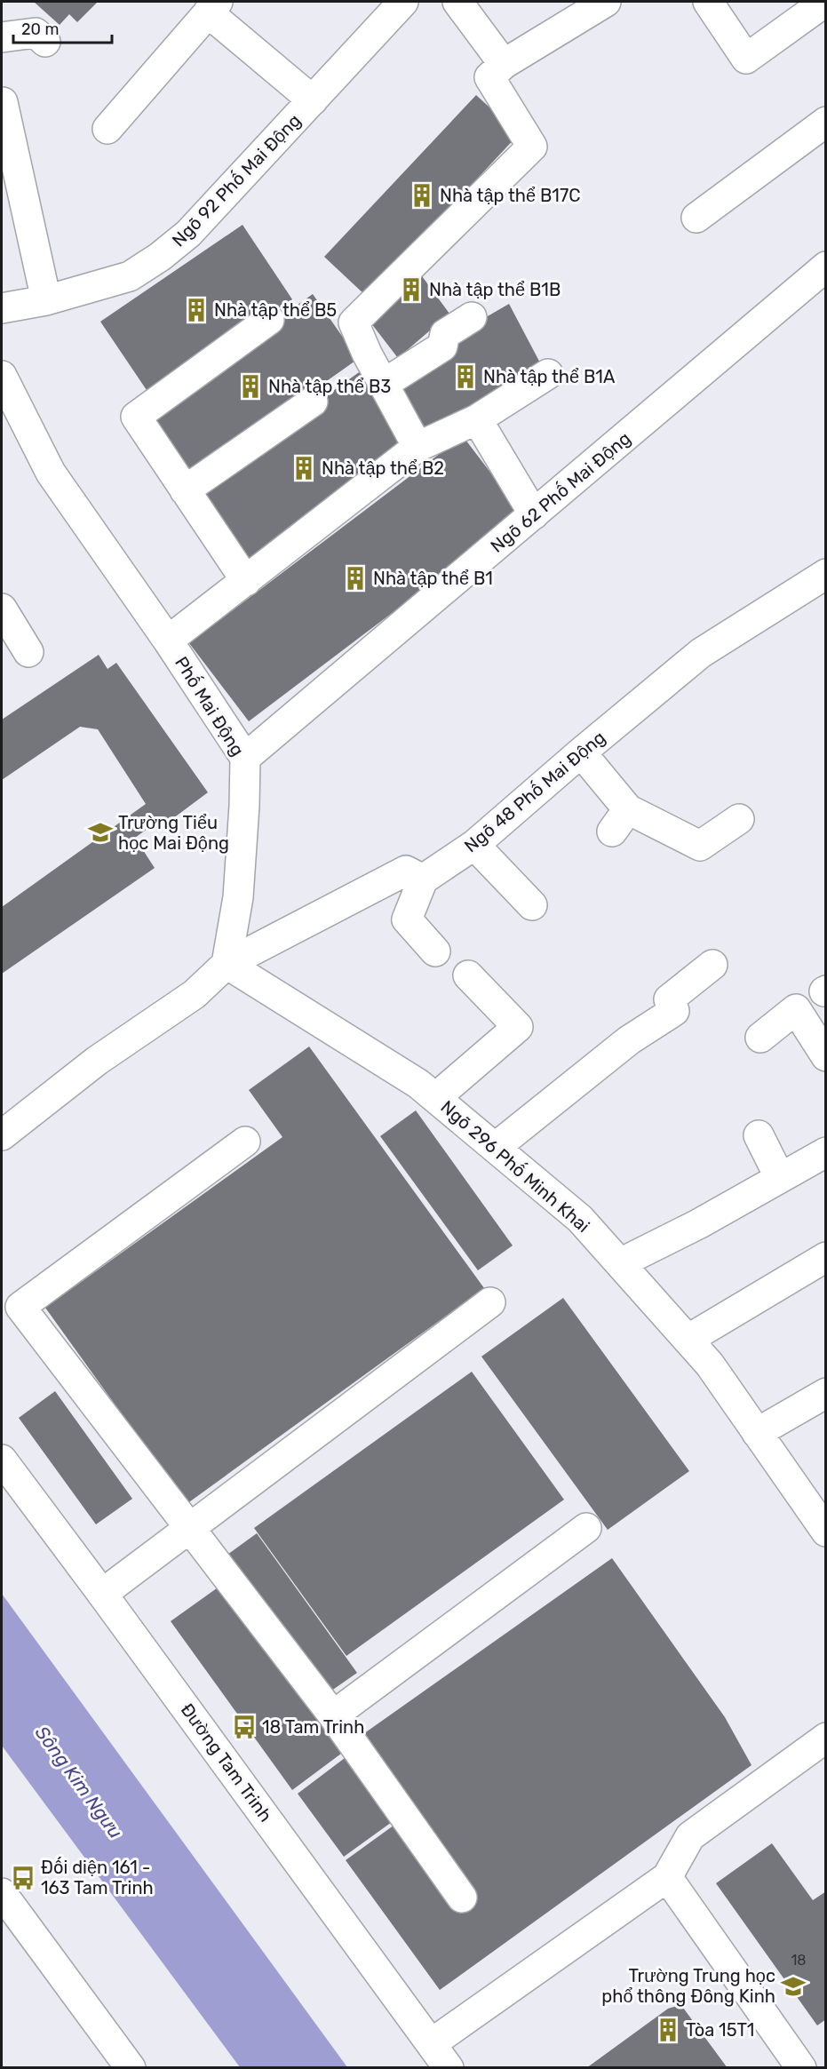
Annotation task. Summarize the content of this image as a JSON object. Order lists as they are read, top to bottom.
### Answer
{
  "streets": {
    "street": [
      "Ngõ 92 Phố Mai Động",
      "Ngõ 62 Phố Mai Động",
      "Phố Mai Động",
      "Ngõ 48 Phố Mai Động",
      "Ngõ 296 Phố Minh Khai",
      "Đường Tam Trinh"
    ]
  },
  "crossings": [
    ["Ngõ 62 Phố Mai Động", "Phố Mai Động"],
    ["Phố Mai Động", "Ngõ 296 Phố Minh Khai"]
  ],
  "water": ["Sông Kim Ngưu"],
  "places": {
    "building": [
      "Nhà tập thể B17C",
      "Nhà tập thể B1B",
      "Nhà tập thể B5",
      "Nhà tập thể B1A",
      "Nhà tập thể B3",
      "Nhà tập thể B2",
      "Nhà tập thể B1",
      "Tòa 15T1"
    ],
    "school or university": ["Trường Tiểu học Mai Động", "Trường Trung học phổ thông Đông Kinh"],
    "bus stop": ["18 Tam Trinh", "Đối diện 161 - 163 Tam Trinh"]
  },
  "house_numbers": ["18"],
  "scale_bar": "20 m"
}
